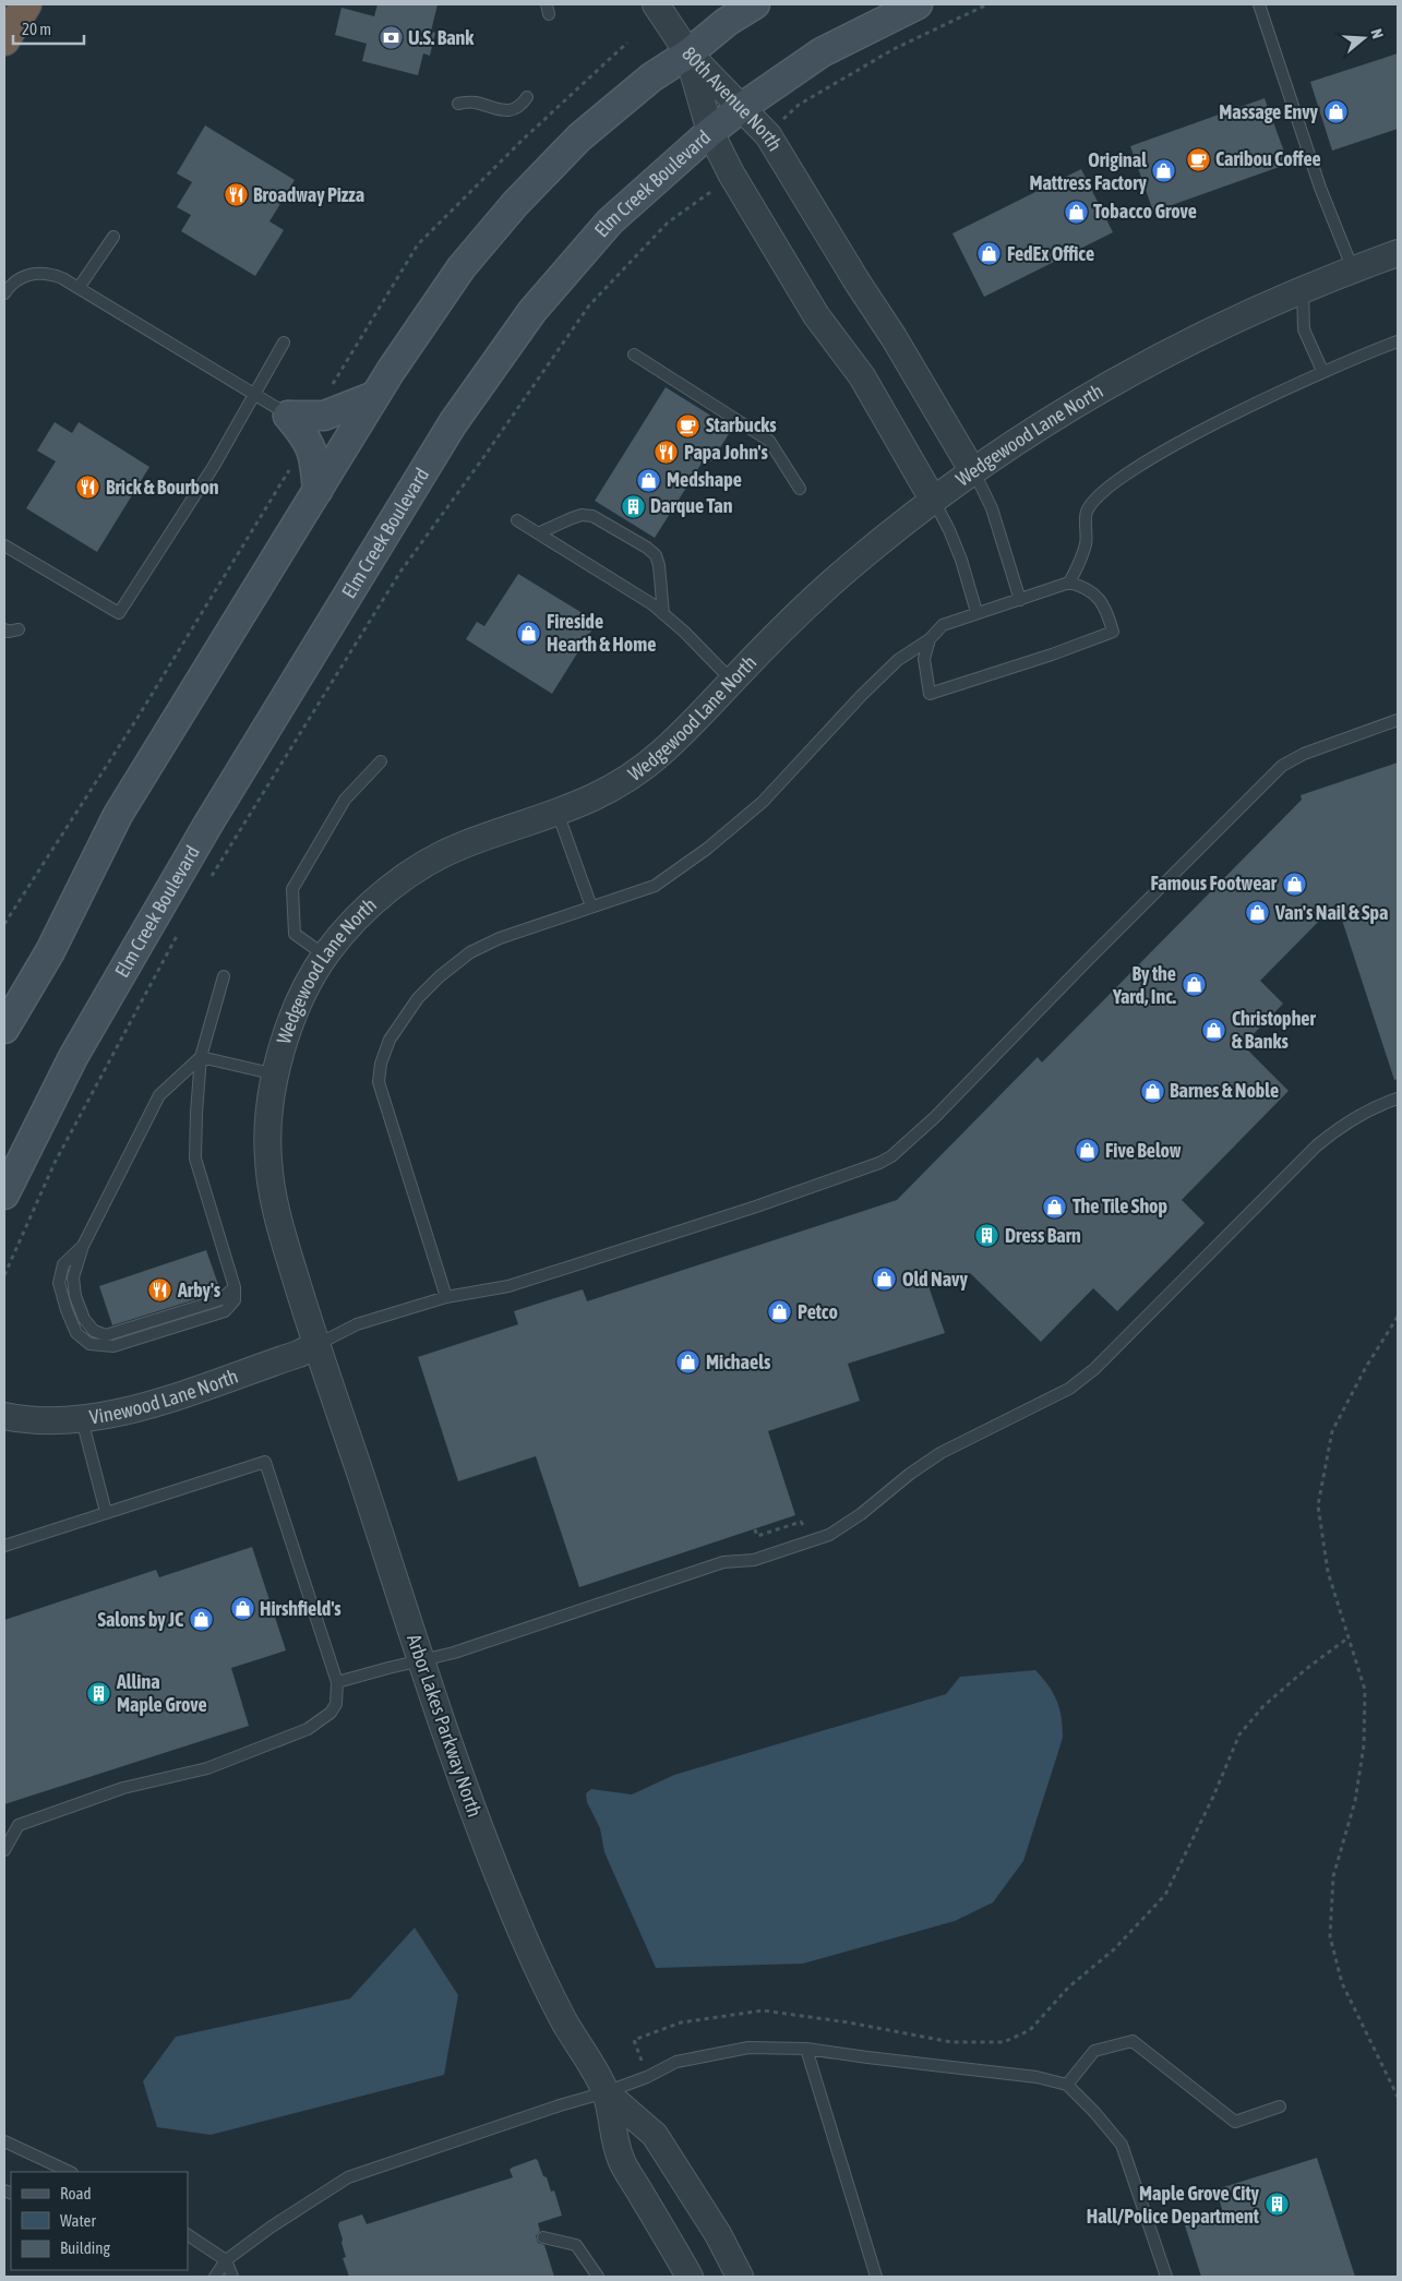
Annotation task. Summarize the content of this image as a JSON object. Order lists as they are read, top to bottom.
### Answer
{
  "streets": {
    "main road": ["Elm Creek Boulevard"],
    "street": [
      "80th Avenue North",
      "Wedgewood Lane North",
      "Vinewood Lane North",
      "Arbor Lakes Parkway North"
    ]
  },
  "crossings": [
    ["80th Avenue North", "Elm Creek Boulevard"],
    ["80th Avenue North", "Wedgewood Lane North"],
    ["Wedgewood Lane North", "Vinewood Lane North"],
    ["Wedgewood Lane North", "Arbor Lakes Parkway North"],
    ["Vinewood Lane North", "Arbor Lakes Parkway North"]
  ],
  "places": {
    "bank": ["U.S. Bank"],
    "shop": [
      "Massage Envy",
      "Original Mattress Factory",
      "Tobacco Grove",
      "FedEx Office",
      "Medshape",
      "Fireside Hearth & Home",
      "Famous Footwear",
      "Van's Nail & Spa",
      "By the Yard, Inc.",
      "Christopher & Banks",
      "Barnes & Noble",
      "Five Below",
      "The Tile Shop",
      "Old Navy",
      "Petco",
      "Michaels",
      "Hirshfield's",
      "Salons by JC"
    ],
    "cafe": ["Caribou Coffee", "Starbucks"],
    "restaurant": [
      "Broadway Pizza",
      "Papa John's",
      "Brick & Bourbon",
      "Arby's"
    ],
    "building": [
      "Darque Tan",
      "Dress Barn",
      "Allina Maple Grove",
      "Maple Grove City Hall/Police Department"
    ]
  },
  "legend": ["Road", "Water", "Building"],
  "scale_bar": "20 m",
  "north": "right"
}
